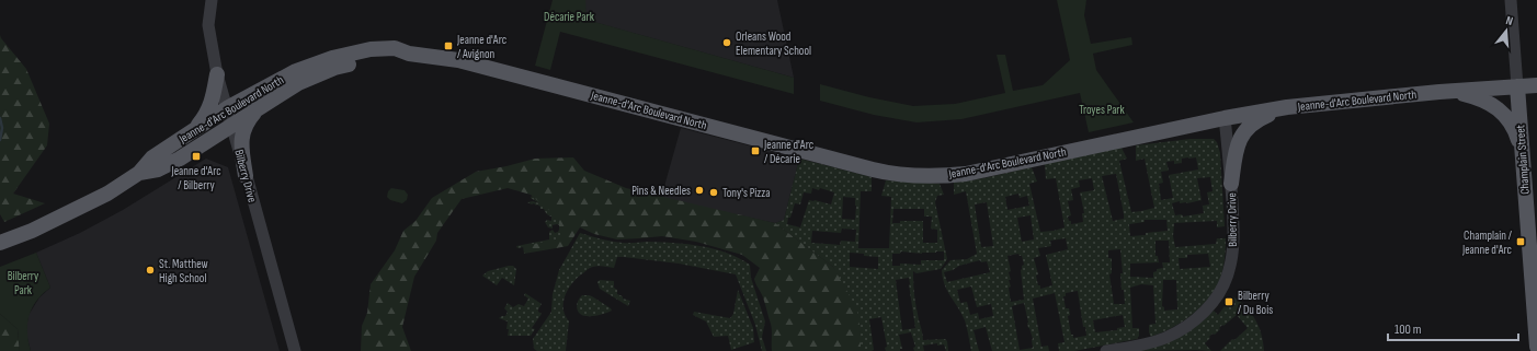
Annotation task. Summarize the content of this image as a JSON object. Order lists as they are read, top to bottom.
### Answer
{
  "streets": {
    "main road": ["Jeanne-d'Arc Boulevard North", "Champlain Street"],
    "street": ["Bilberry Drive"]
  },
  "crossings": [
    ["Jeanne-d'Arc Boulevard North", "Champlain Street"],
    ["Jeanne-d'Arc Boulevard North", "Bilberry Drive"]
  ],
  "parks": ["Décarie Park", "Troyes Park", "Bilberry Park"],
  "places": {
    "other": [
      "Orleans Wood Elementary School",
      "Pins & Needles",
      "Tony's Pizza",
      "St. Matthew High School"
    ],
    "transit": [
      "Jeanne d'Arc / Avignon",
      "Jeanne d'Arc / Décarie",
      "Jeanne d'Arc / Bilberry",
      "Champlain / Jeanne d'Arc",
      "Bilberry / Du Bois"
    ]
  },
  "scale_bar": "100 m",
  "north": "top"
}
